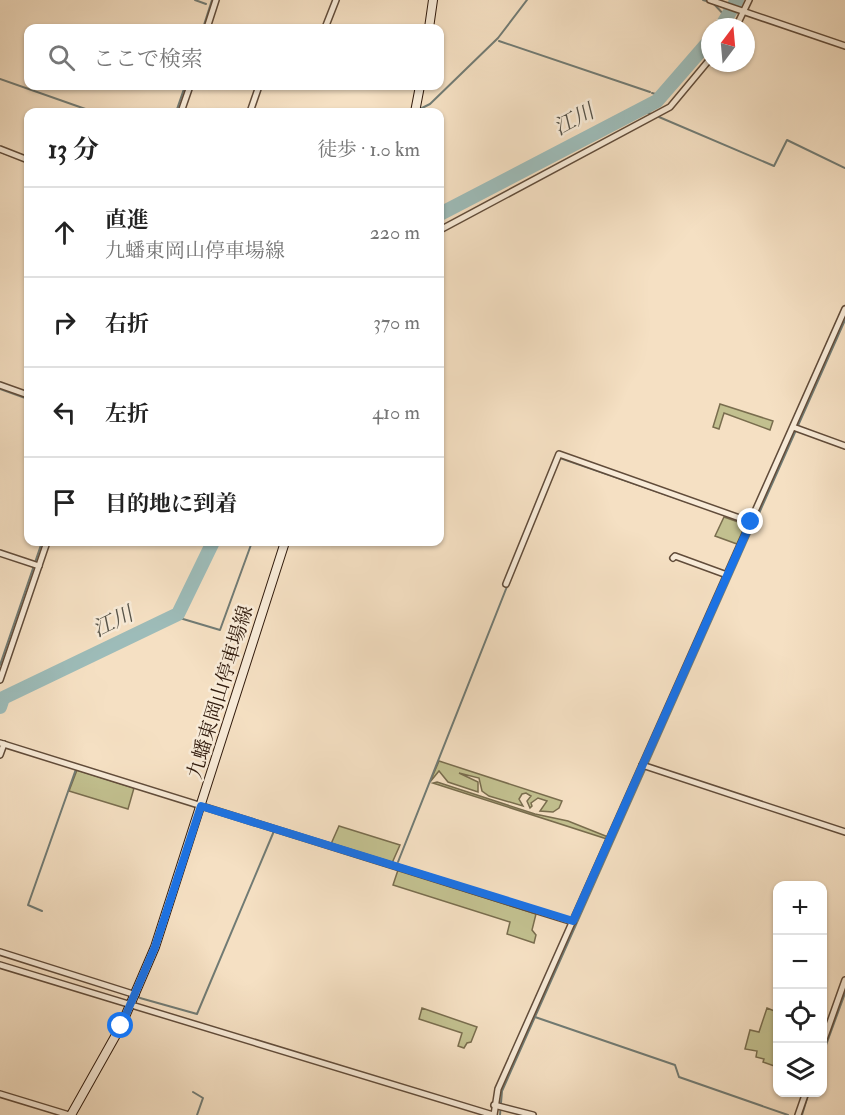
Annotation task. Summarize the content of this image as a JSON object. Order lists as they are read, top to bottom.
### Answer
{
  "streets": {
    "main road": ["九蟠東岡山停車場線"]
  },
  "water": ["江川"],
  "north": "top",
  "page": {
    "search": "ここで検索",
    "heading": ["13 分", "徒歩 · 1.0 km"],
    "list": [
      ["直進", "九蟠東岡山停車場線", "220 m"],
      ["右折", "370 m"],
      ["左折", "410 m"],
      "目的地に到着"
    ],
    "map_buttons": ["+", "−"]
  }
}
